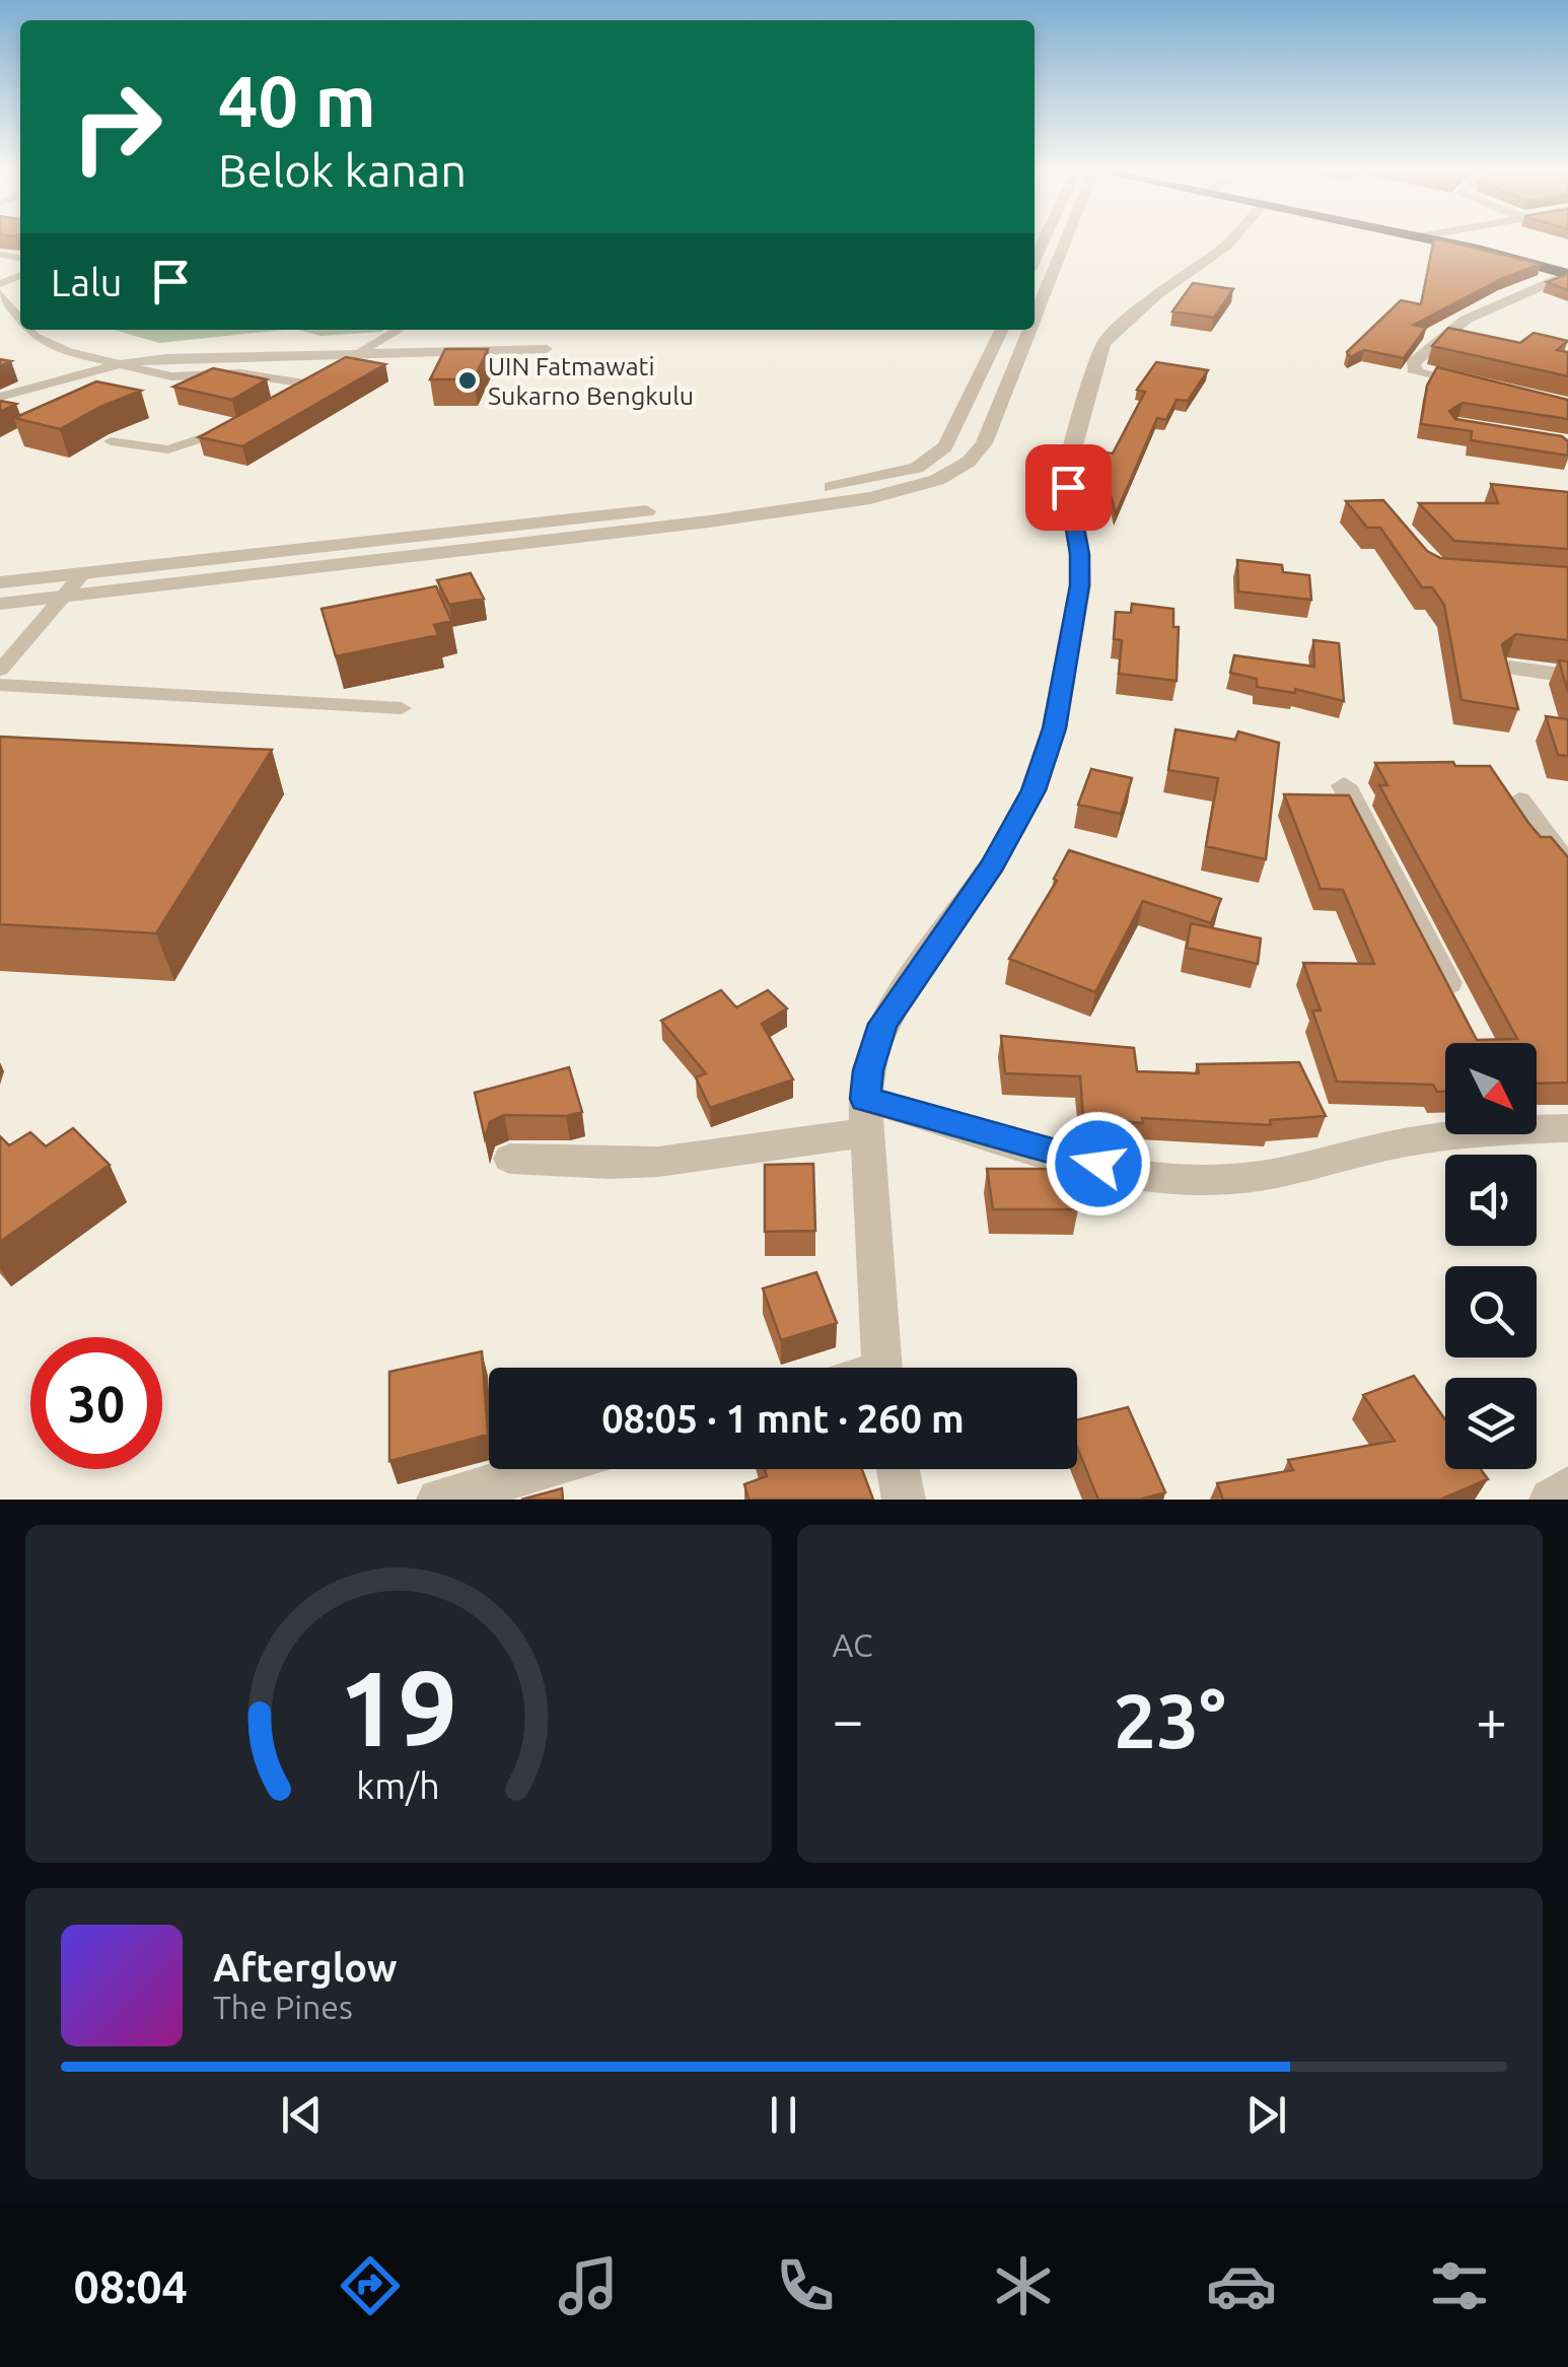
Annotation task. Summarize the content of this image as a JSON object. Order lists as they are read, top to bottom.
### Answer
{
  "places": ["UIN Fatmawati Sukarno Bengkulu"],
  "north": "bottom right",
  "page": {
    "turn": ["40 m", "Belok kanan"],
    "then": "Lalu",
    "limit": "30",
    "trip": "08:05 · 1 mnt · 260 m",
    "tile": "AC",
    "heat": ["−", "23°", "+"],
    "song": ["Afterglow", "The Pines"],
    "tabs": "08:04",
    "gauge": ["19", "km/h"]
  }
}
